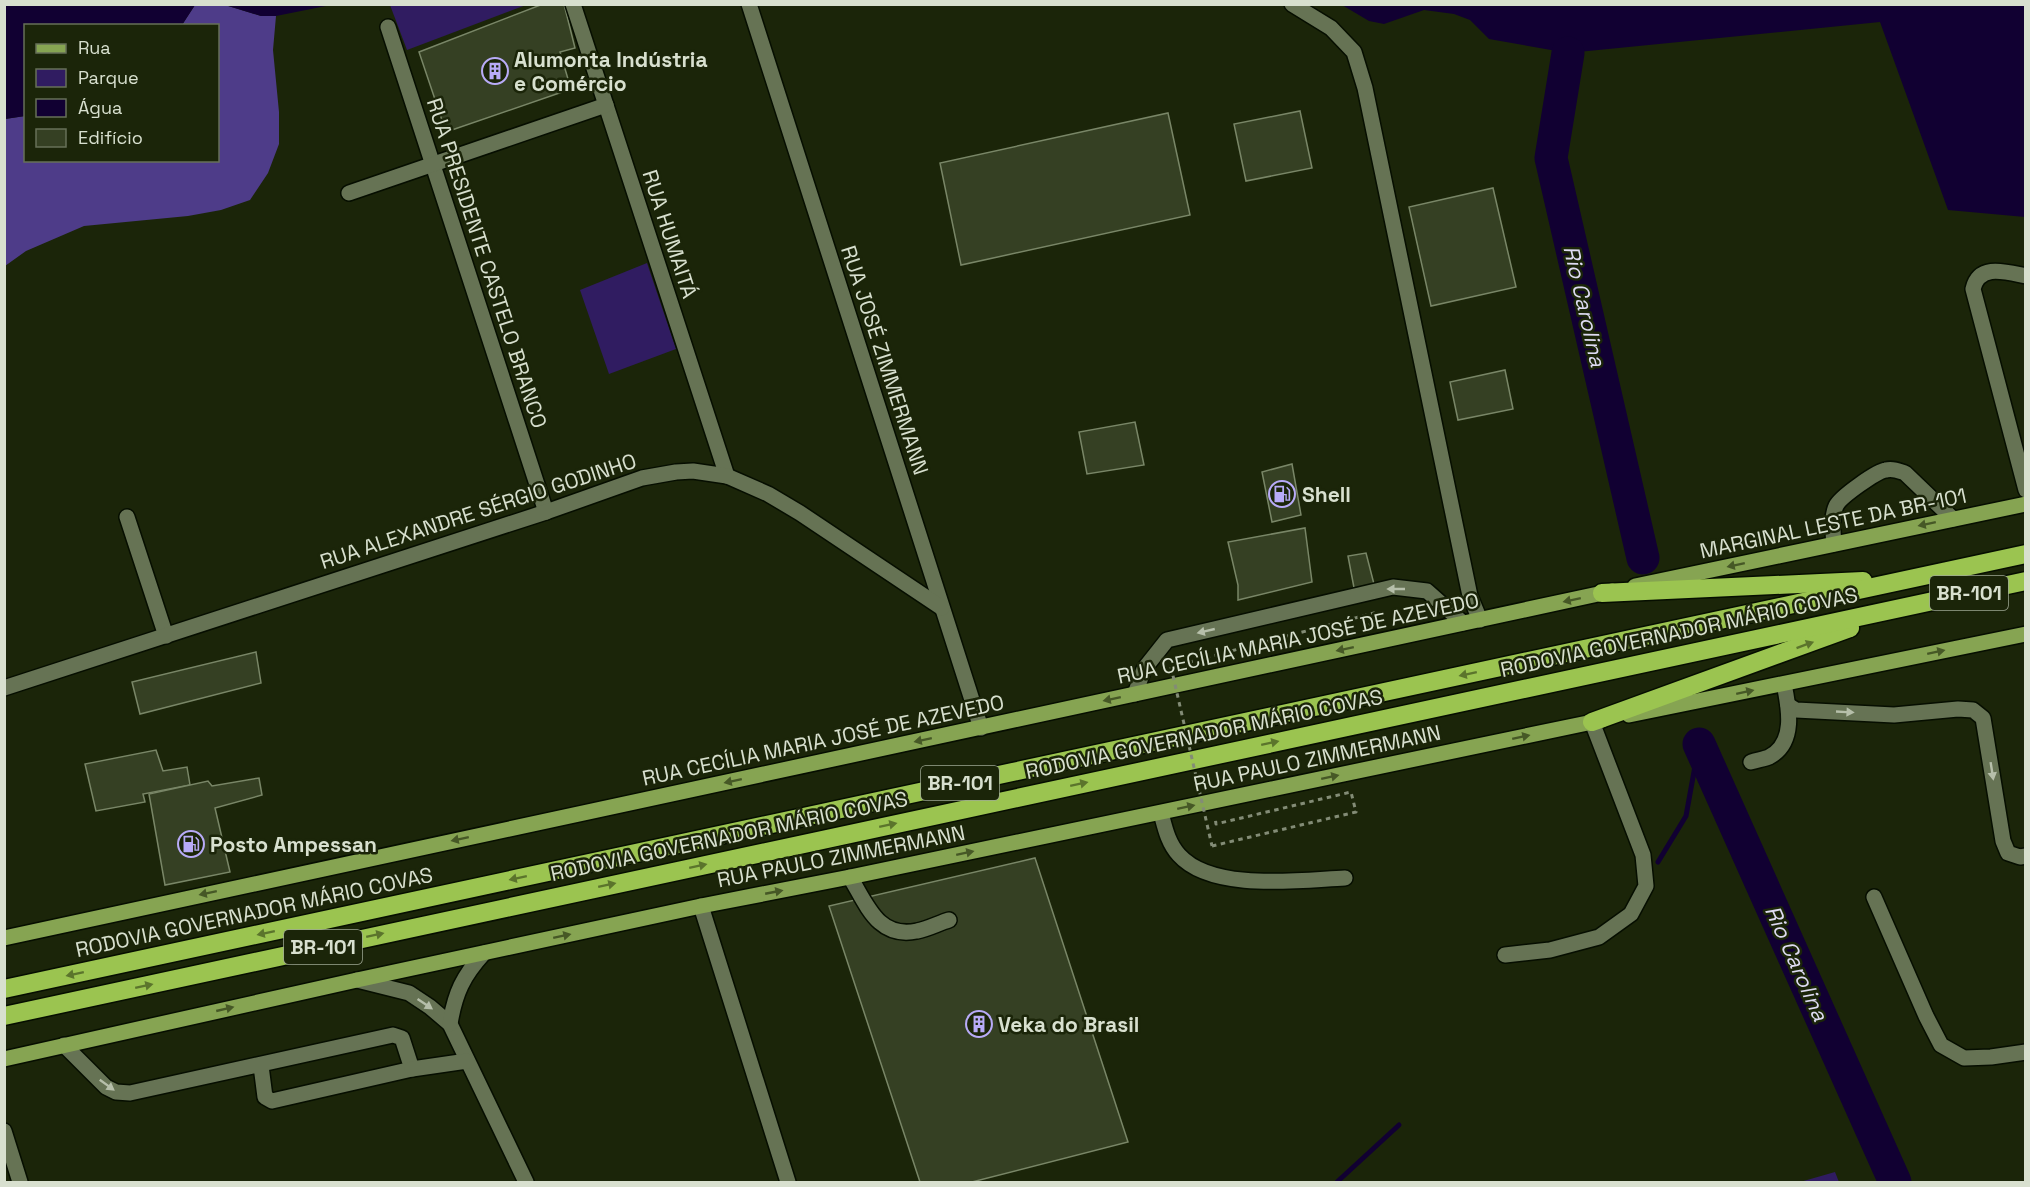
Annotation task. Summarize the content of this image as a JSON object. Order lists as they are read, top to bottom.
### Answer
{
  "streets": {
    "highway": ["BR-101", "RODOVIA GOVERNADOR MÁRIO COVAS"],
    "main road": ["MARGINAL LESTE DA BR-101", "RUA CECÍLIA MARIA JOSÉ DE AZEVEDO", "RUA PAULO ZIMMERMANN"],
    "street": [
      "RUA HUMAITÁ",
      "RUA PRESIDENTE CASTELO BRANCO",
      "RUA JOSÉ ZIMMERMANN",
      "RUA ALEXANDRE SÉRGIO GODINHO"
    ]
  },
  "crossings": [
    ["RUA HUMAITÁ", "RUA ALEXANDRE SÉRGIO GODINHO"],
    ["RUA PRESIDENTE CASTELO BRANCO", "RUA ALEXANDRE SÉRGIO GODINHO"],
    ["RUA JOSÉ ZIMMERMANN", "RUA ALEXANDRE SÉRGIO GODINHO"],
    ["RUA JOSÉ ZIMMERMANN", "RUA CECÍLIA MARIA JOSÉ DE AZEVEDO"],
    ["MARGINAL LESTE DA BR-101", "RUA CECÍLIA MARIA JOSÉ DE AZEVEDO"]
  ],
  "one_way": ["MARGINAL LESTE DA BR-101", "RUA CECÍLIA MARIA JOSÉ DE AZEVEDO", "RUA PAULO ZIMMERMANN"],
  "water": ["Rio Carolina"],
  "places": {
    "building": ["Alumonta Indústria e Comércio", "Veka do Brasil"],
    "fuel station": ["Shell", "Posto Ampessan"]
  },
  "legend": [
    "Rua",
    "Parque",
    "Água",
    "Edifício"
  ]
}
